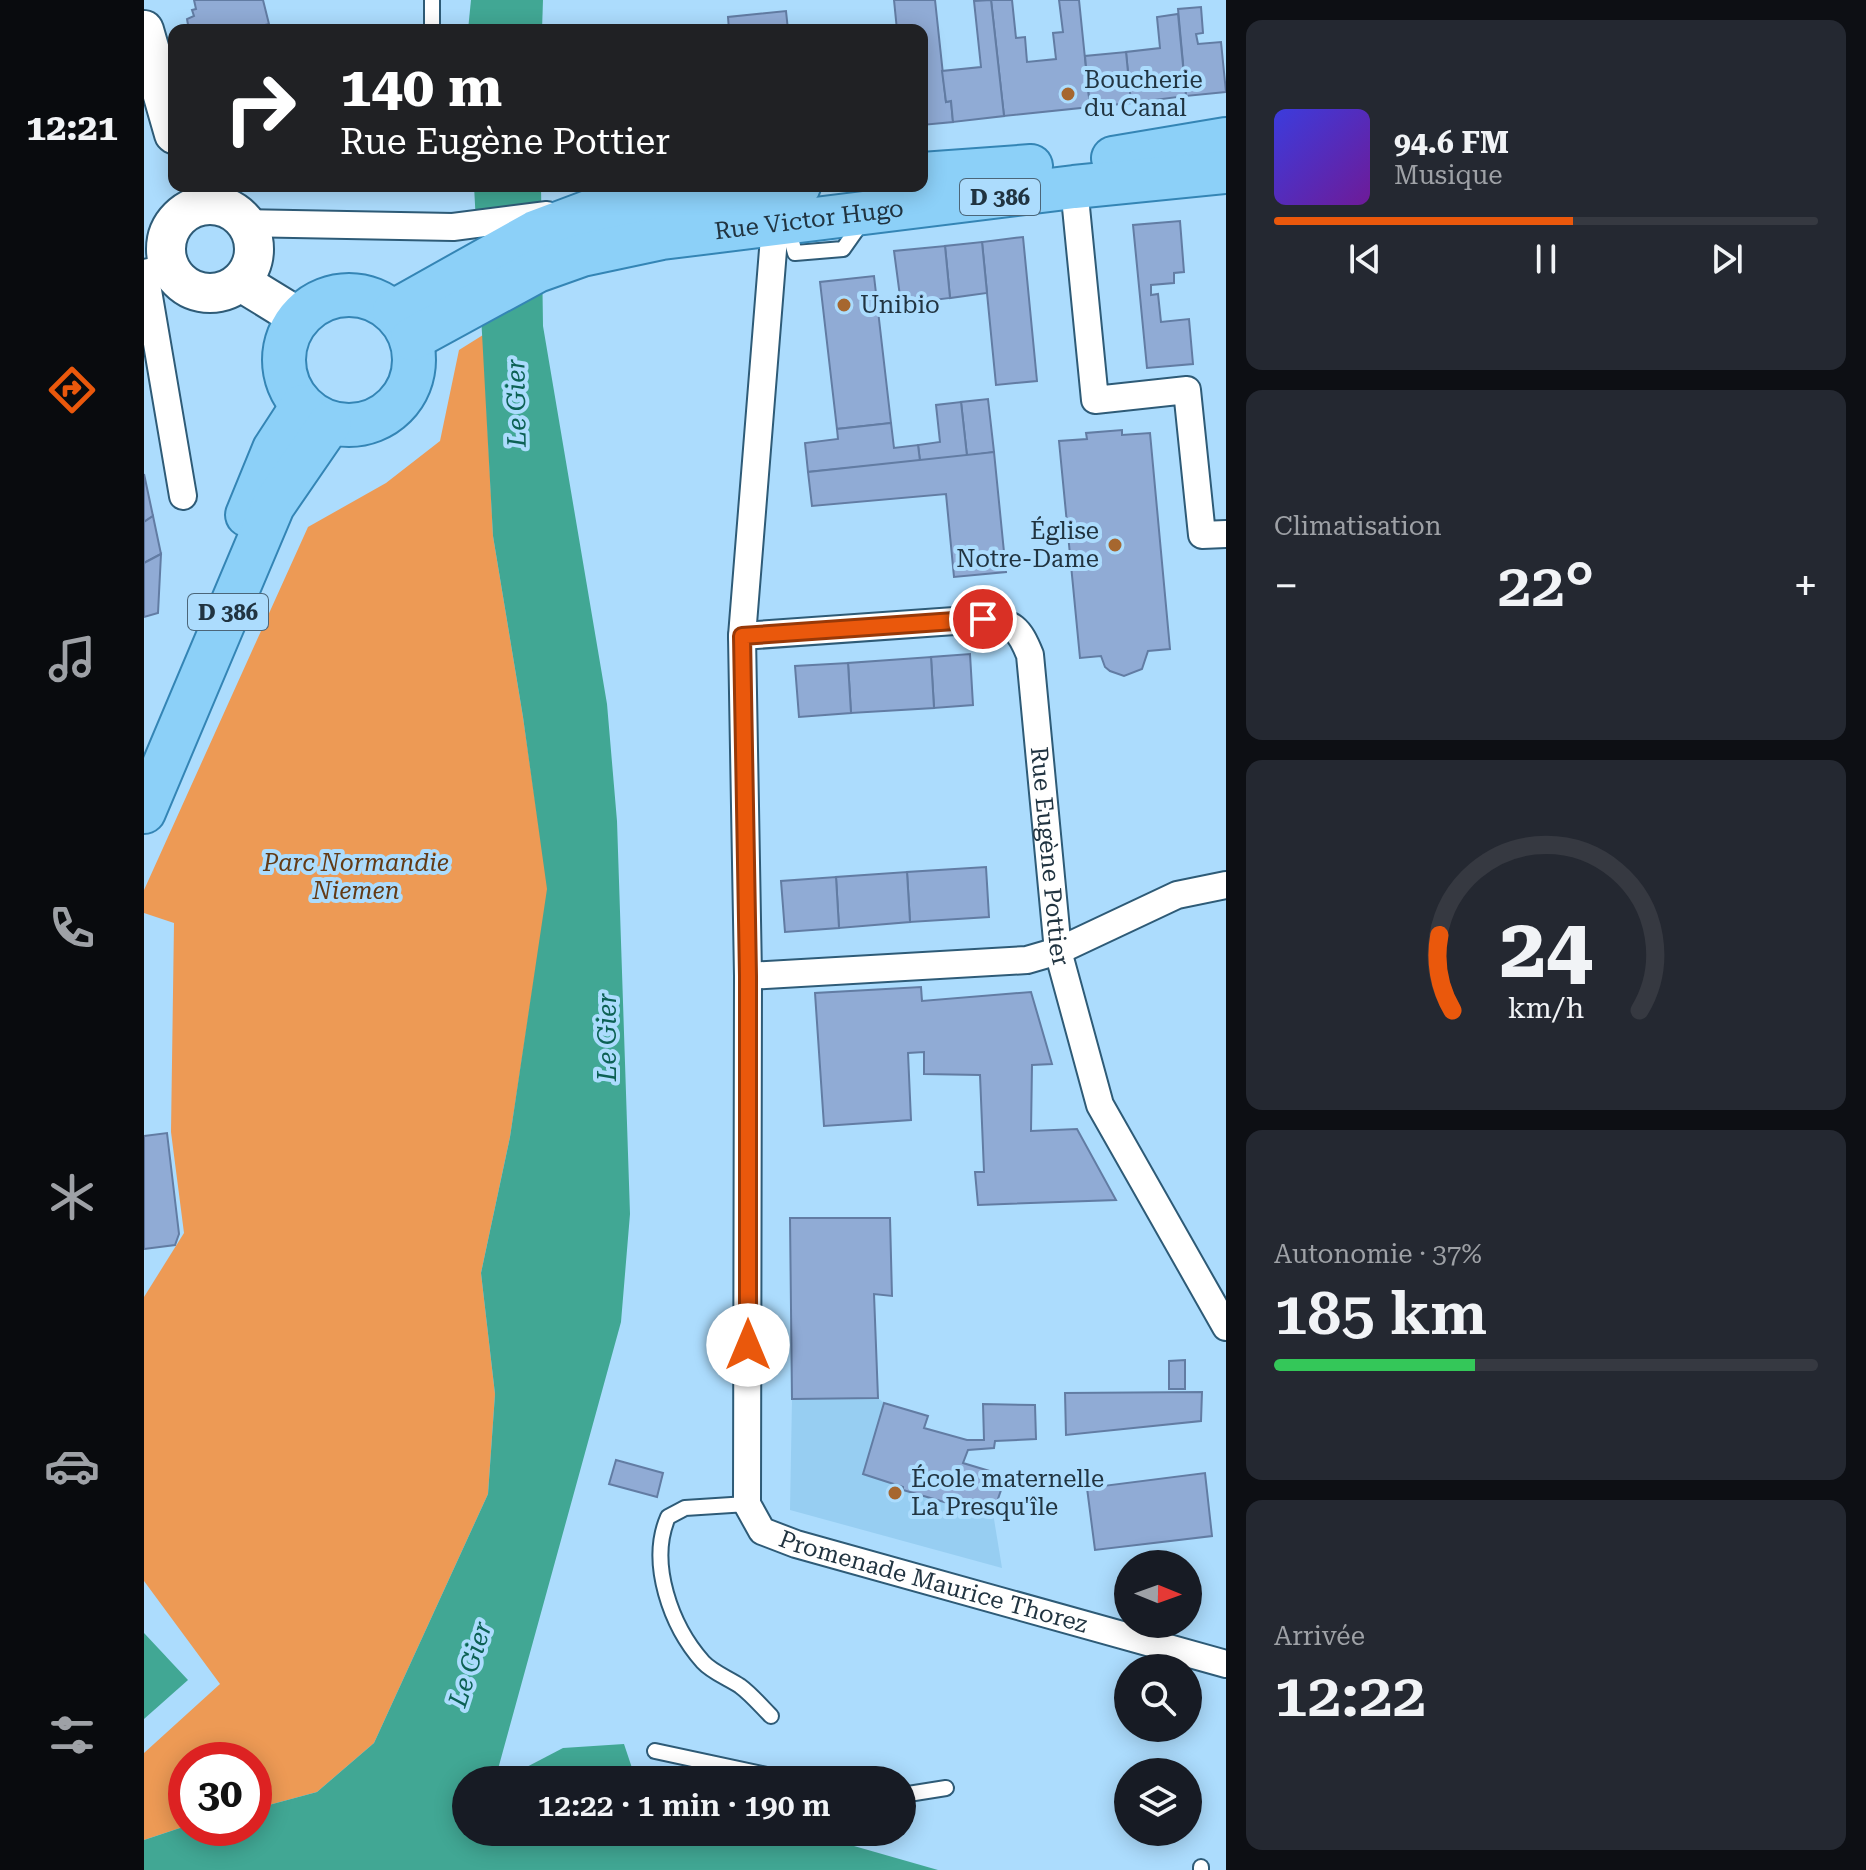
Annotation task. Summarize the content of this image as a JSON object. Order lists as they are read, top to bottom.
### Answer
{
  "streets": {
    "main road": ["D 386", "Rue Victor Hugo"],
    "street": ["Rue Eugène Pottier", "Promenade Maurice Thorez"]
  },
  "crossings": [
    ["D 386", "Rue Victor Hugo"]
  ],
  "water": ["Le Gier"],
  "parks": ["Parc Normandie Niemen"],
  "places": [
    "Boucherie du Canal",
    "Unibio",
    "Église Notre-Dame",
    "École maternelle La Presqu'île"
  ],
  "north": "right",
  "page": {
    "tabs": "12:21",
    "turn": ["140 m", "Rue Eugène Pottier"],
    "song": ["94.6 FM", "Musique"],
    "tile": [
      "Climatisation",
      ["Autonomie · 37%", "185 km"],
      ["Arrivée", "12:22"]
    ],
    "heat": ["−", "22°", "+"],
    "limit": "30",
    "trip": "12:22 · 1 min · 190 m",
    "gauge": ["24", "km/h"]
  }
}
